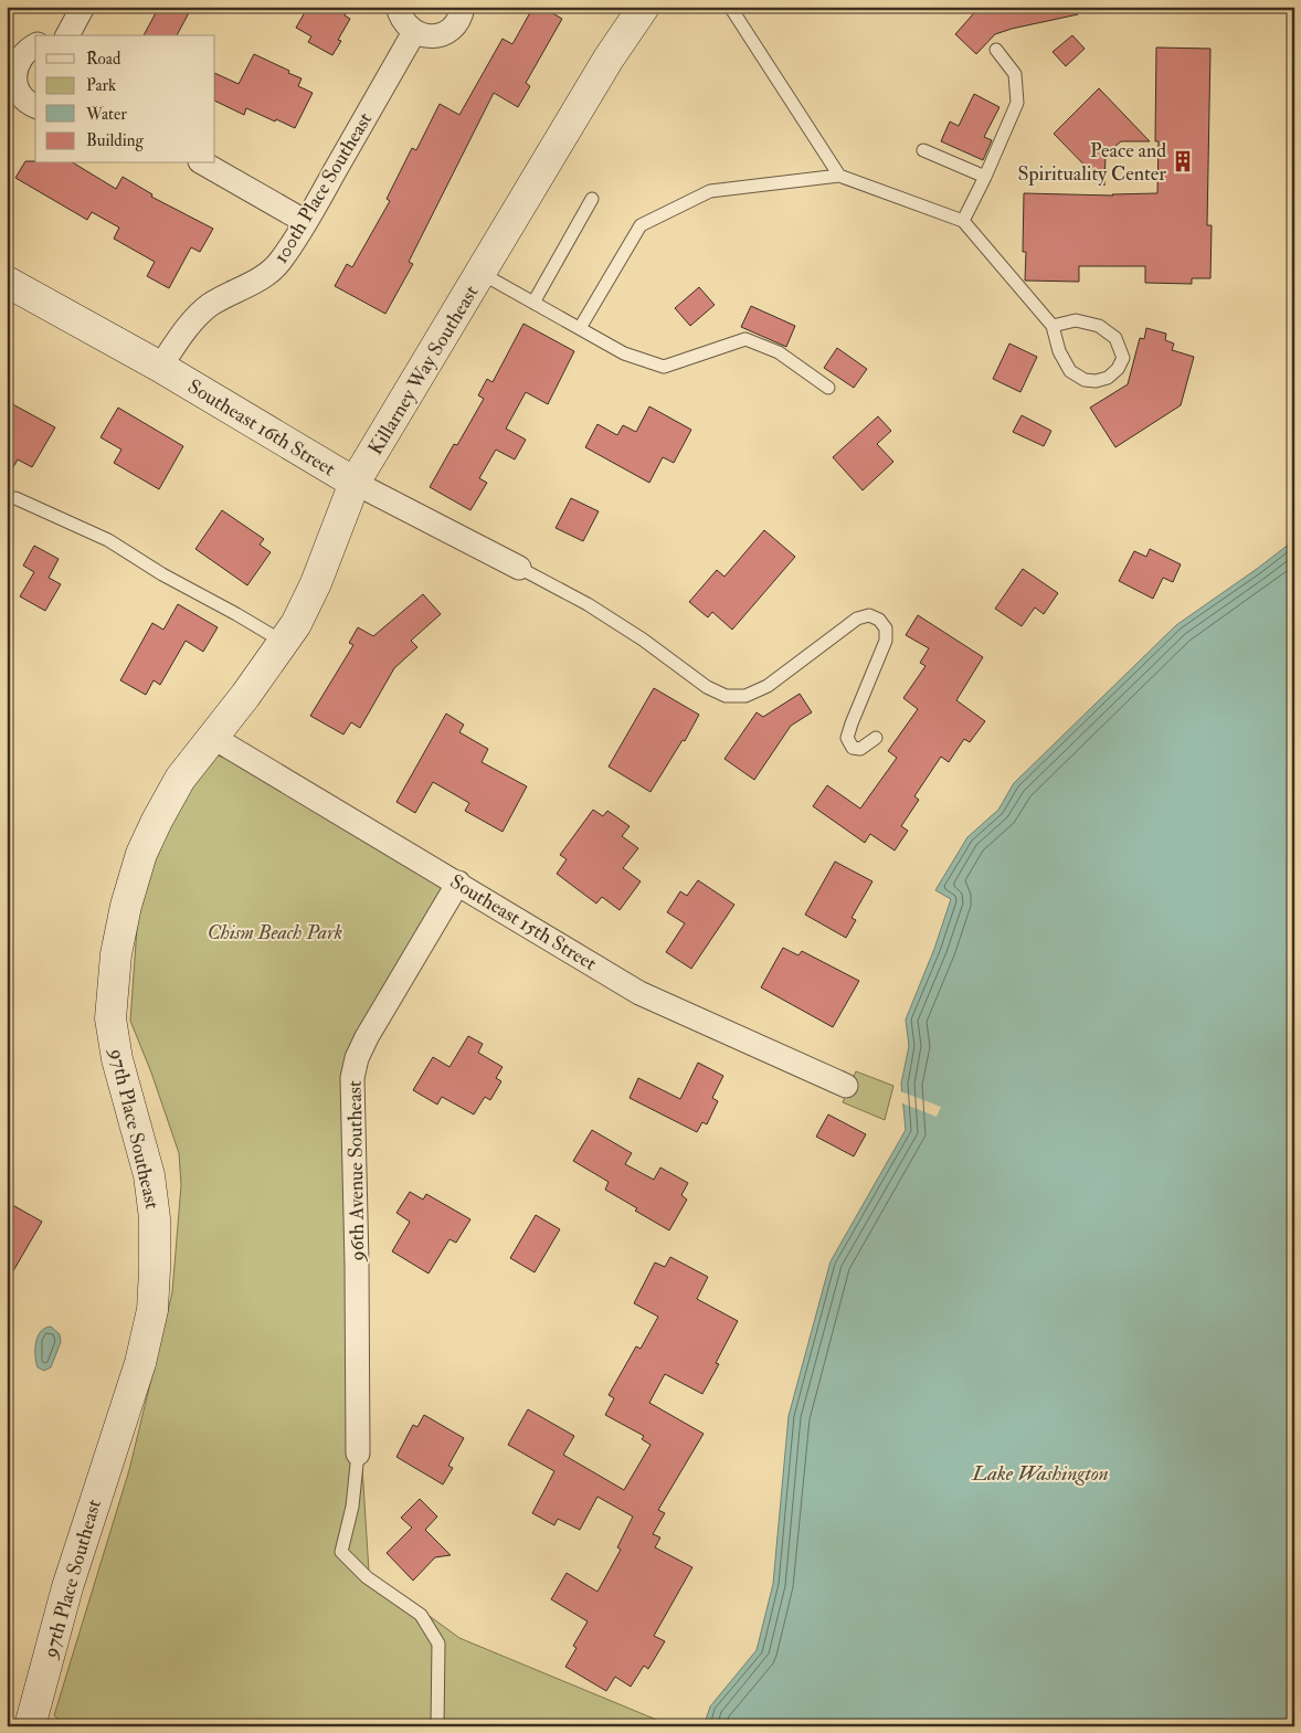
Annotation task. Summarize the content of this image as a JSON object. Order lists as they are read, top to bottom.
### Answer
{
  "streets": {
    "street": [
      "100th Place Southeast",
      "Killarney Way Southeast",
      "Southeast 16th Street",
      "Southeast 15th Street",
      "97th Place Southeast",
      "96th Avenue Southeast"
    ]
  },
  "crossings": [
    ["100th Place Southeast", "Southeast 16th Street"],
    ["Killarney Way Southeast", "Southeast 16th Street"],
    ["Killarney Way Southeast", "Southeast 15th Street"],
    ["Killarney Way Southeast", "97th Place Southeast"],
    ["Southeast 15th Street", "97th Place Southeast"],
    ["Southeast 15th Street", "96th Avenue Southeast"]
  ],
  "water": ["Lake Washington"],
  "parks": ["Chism Beach Park"],
  "places": {
    "building": ["Peace and Spirituality Center"]
  },
  "legend": [
    "Road",
    "Park",
    "Water",
    "Building"
  ]
}
